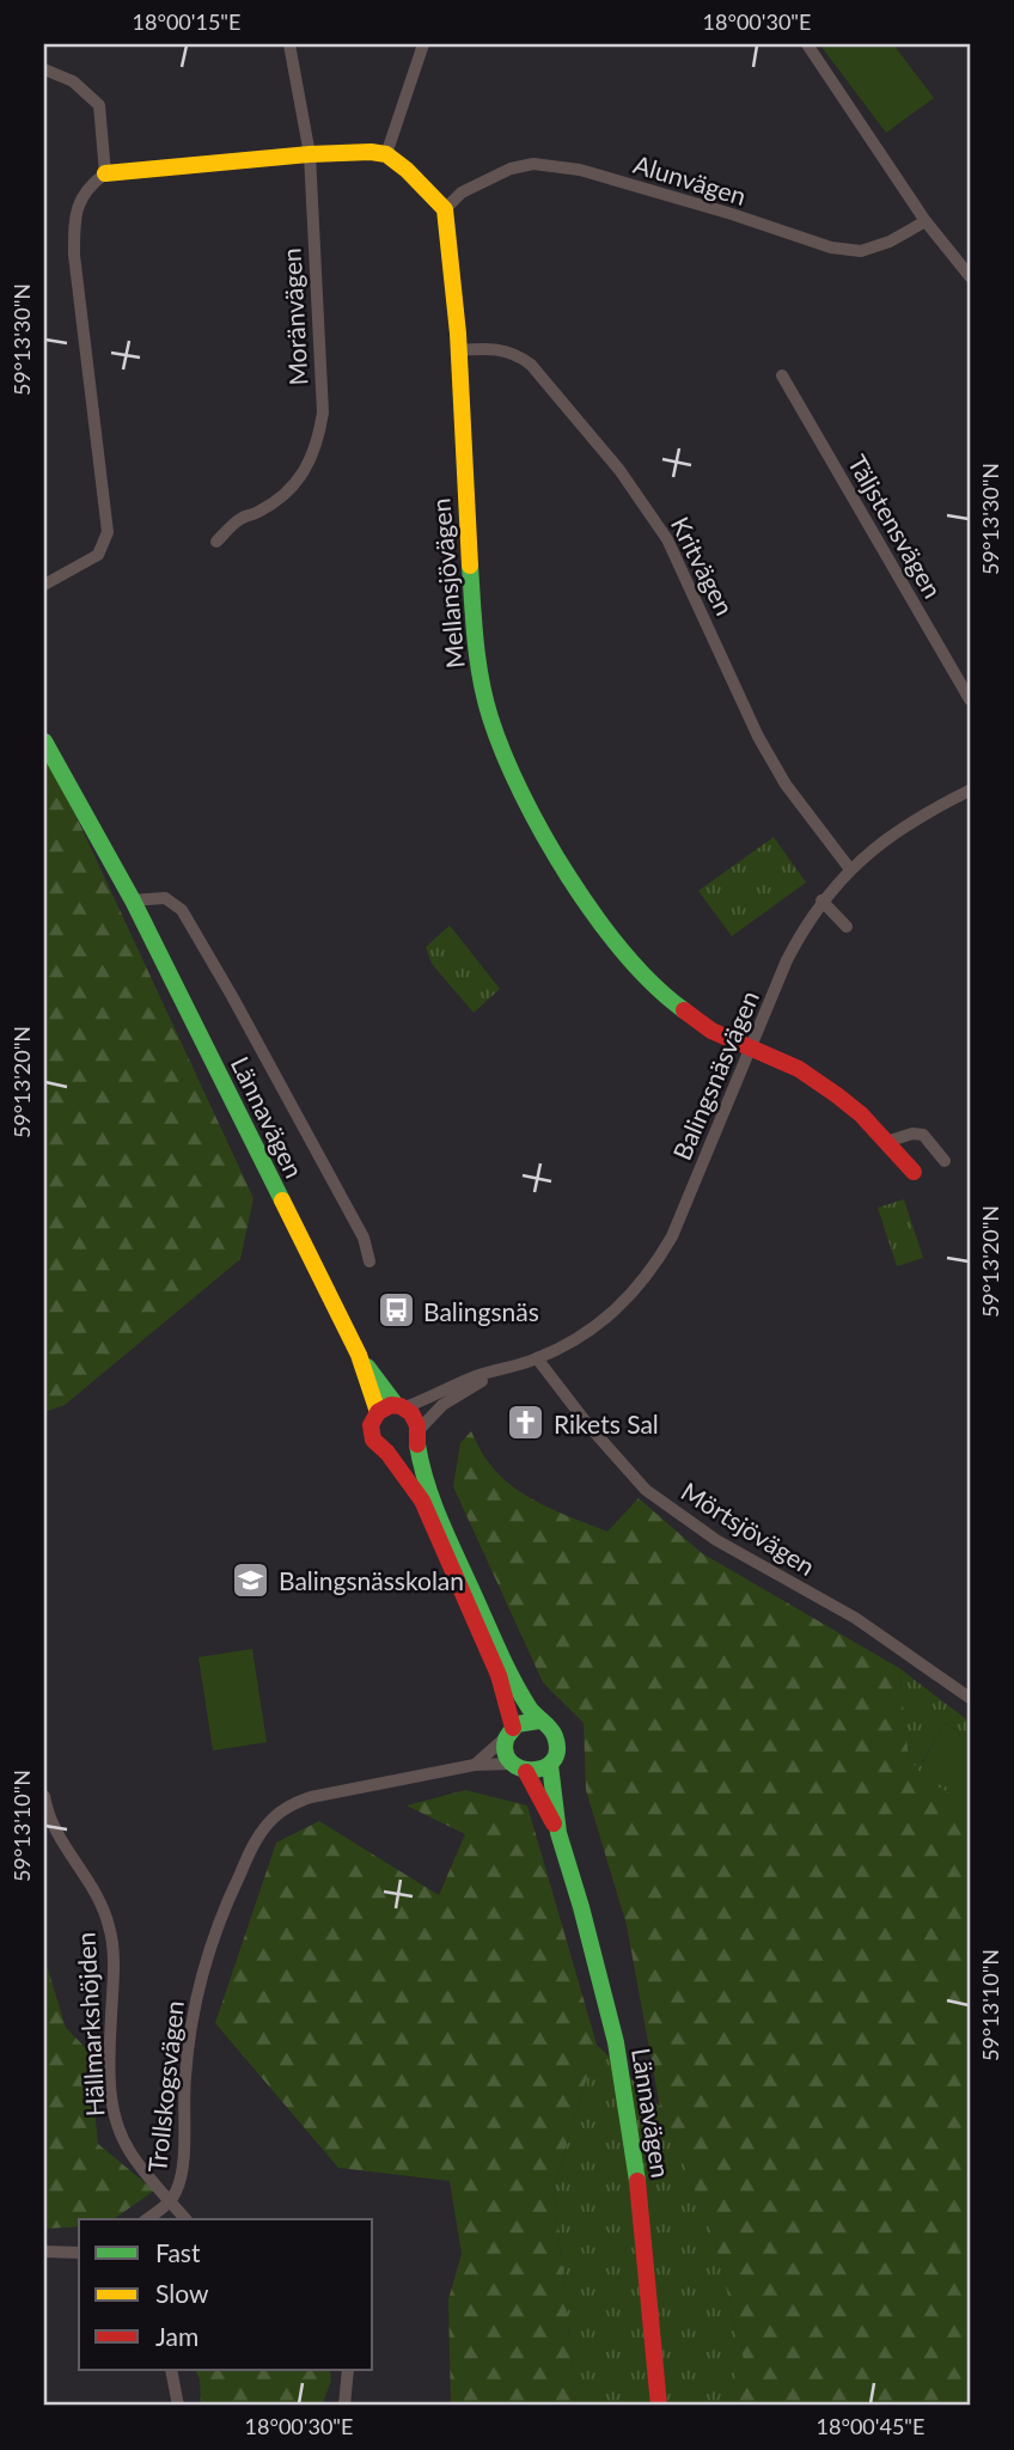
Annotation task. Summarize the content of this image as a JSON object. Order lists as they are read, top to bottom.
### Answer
{
  "streets": {
    "main road": ["Mellansjövägen", "Lännavägen"],
    "street": [
      "Alunvägen",
      "Moränvägen",
      "Täljstensvägen",
      "Kritvägen",
      "Balingsnäsvägen",
      "Mörtsjövägen",
      "Hällmarkshöjden",
      "Trollskogsvägen"
    ]
  },
  "crossings": [
    ["Alunvägen", "Mellansjövägen"],
    ["Kritvägen", "Mellansjövägen"],
    ["Kritvägen", "Balingsnäsvägen"],
    ["Mellansjövägen", "Balingsnäsvägen"],
    ["Balingsnäsvägen", "Lännavägen"],
    ["Balingsnäsvägen", "Mörtsjövägen"],
    ["Lännavägen", "Trollskogsvägen"],
    ["Hällmarkshöjden", "Trollskogsvägen"]
  ],
  "places": {
    "bus stop": ["Balingsnäs"],
    "church": ["Rikets Sal"],
    "school or university": ["Balingsnässkolan"]
  },
  "legend": ["Fast", "Slow", "Jam"],
  "coordinates": [
    "18°00'15\"E",
    "18°00'30\"E",
    "59°13'30\"N",
    "59°13'20\"N",
    "59°13'10\"N",
    "18°00'45\"E"
  ]
}
